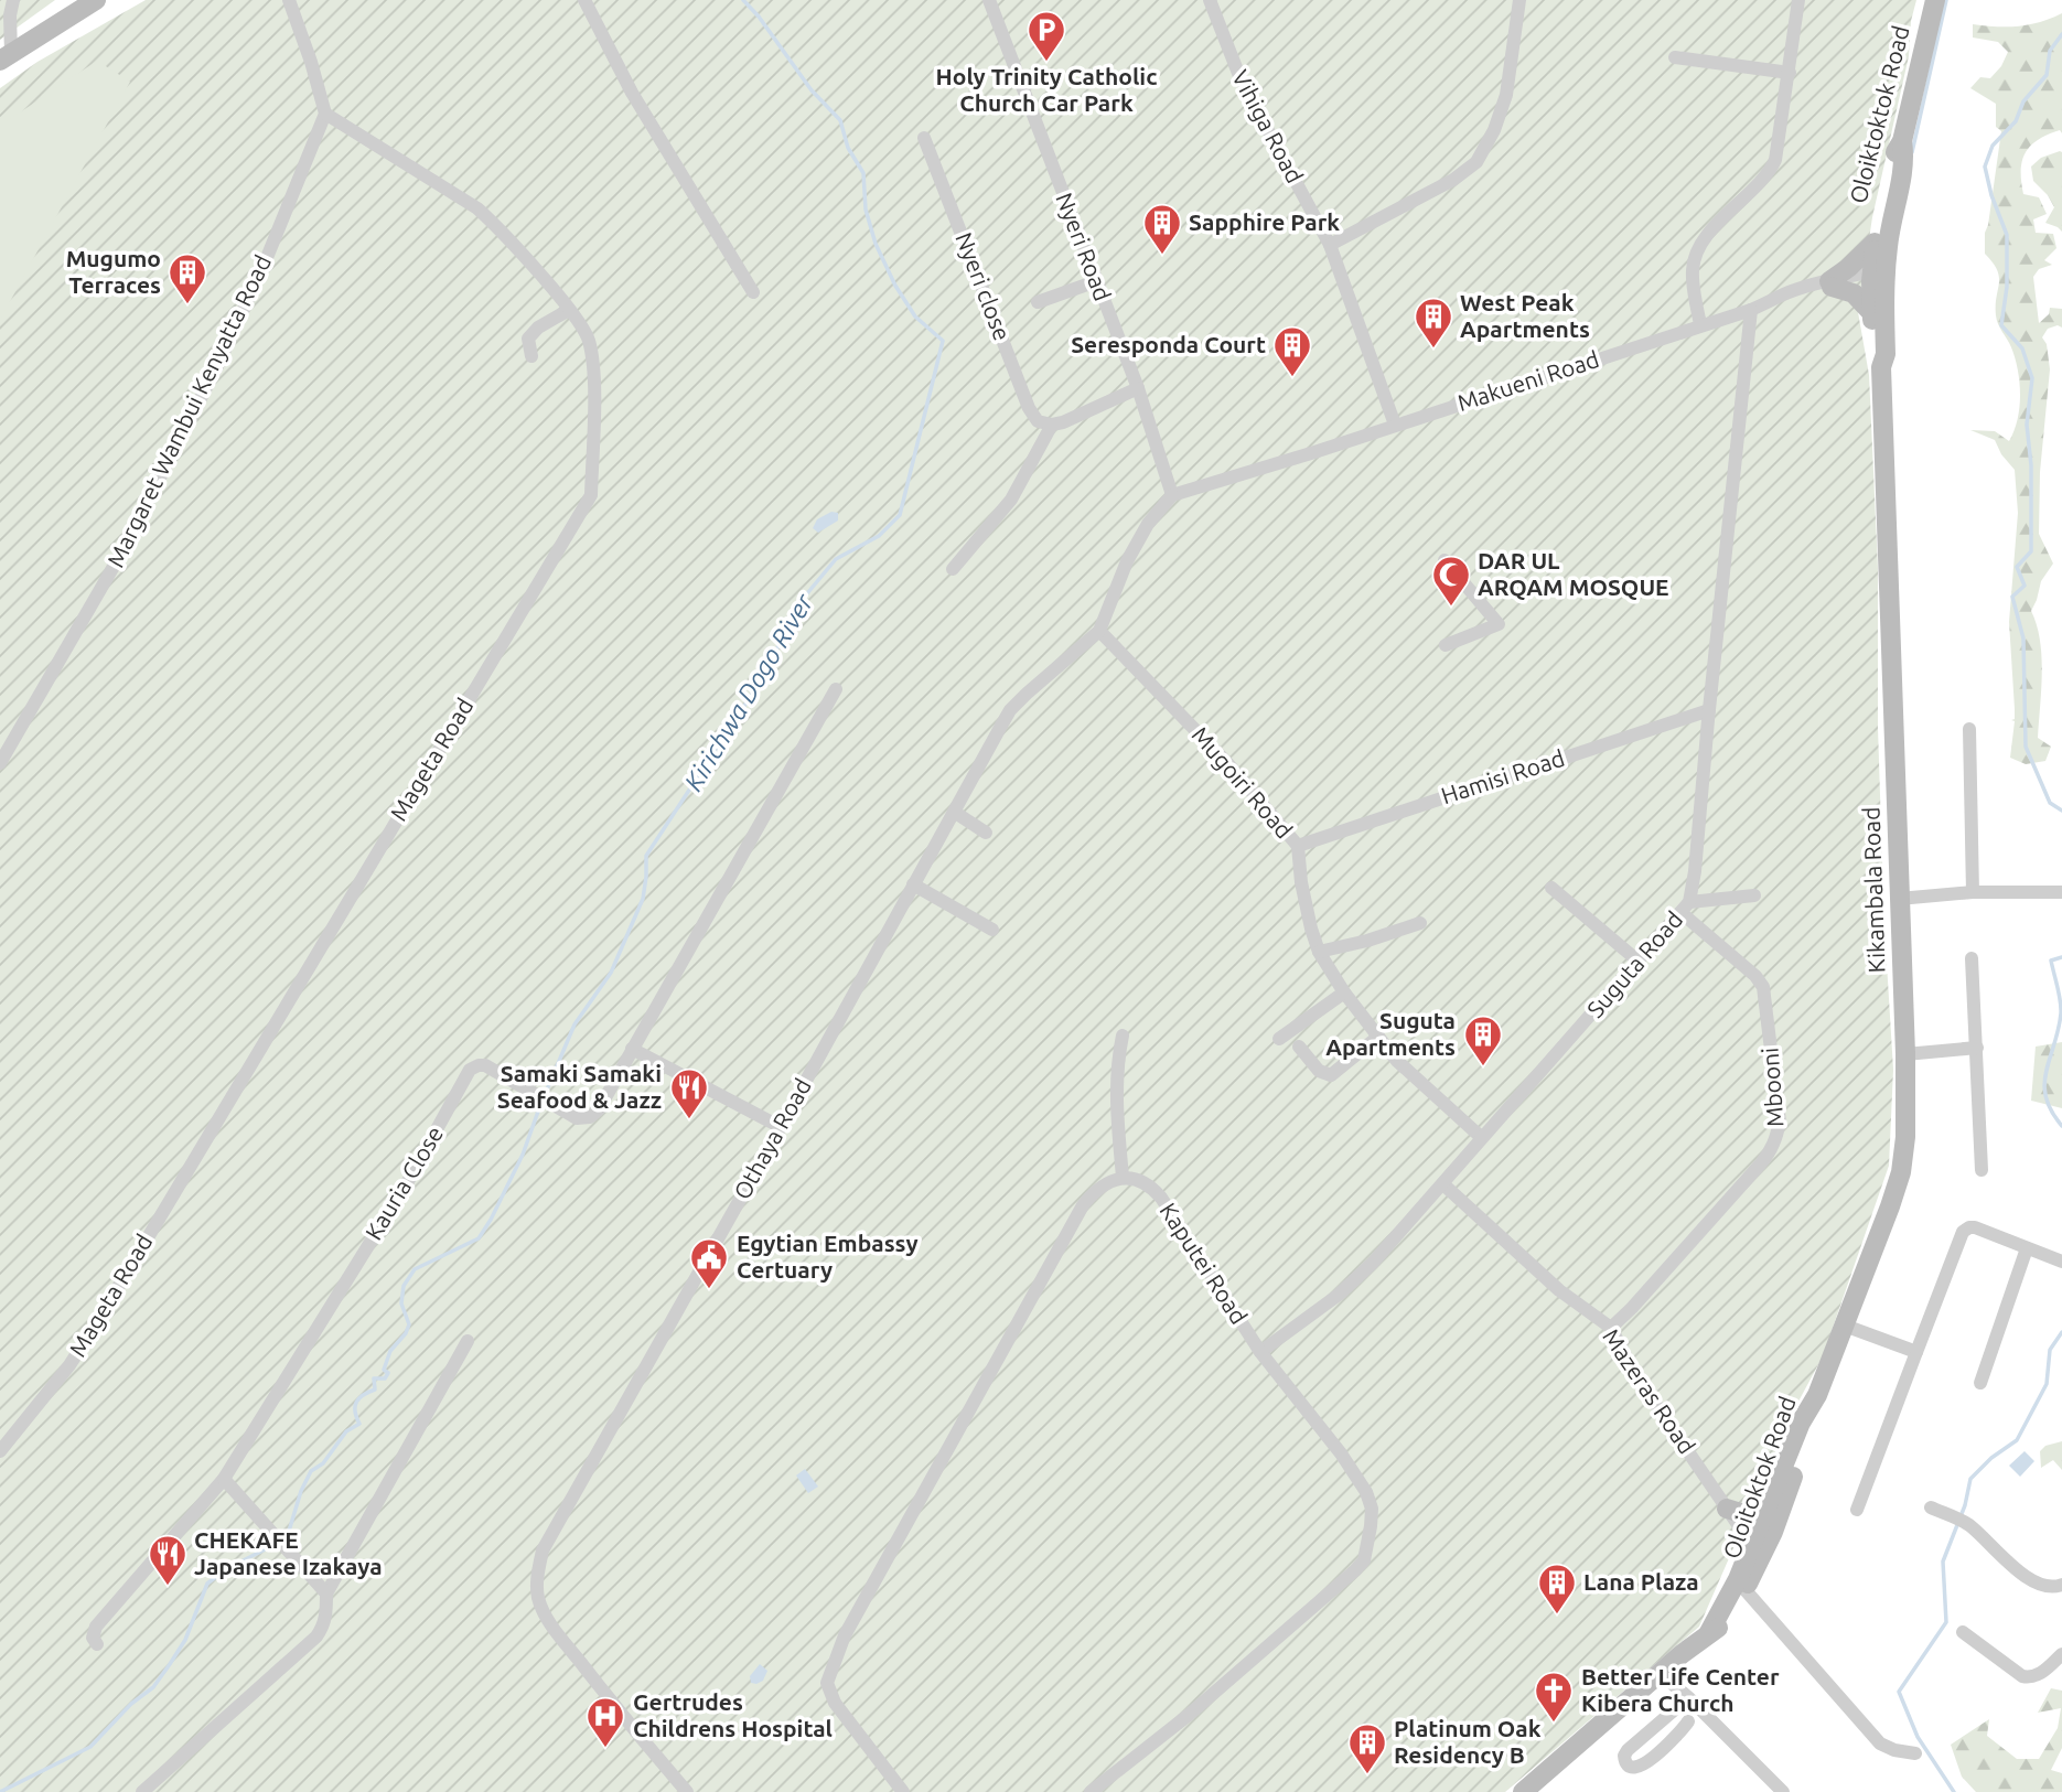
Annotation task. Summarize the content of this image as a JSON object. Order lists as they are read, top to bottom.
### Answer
{
  "streets": {
    "main road": ["Oloiktoktok Road", "Kikambala Road", "Oloitoktok Road"],
    "street": [
      "Vihiga Road",
      "Nyeri Road",
      "Nyeri close",
      "Makueni Road",
      "Margaret Wambui Kenyatta Road",
      "Mageta Road",
      "Hamisi Road",
      "Mugoiri Road",
      "Suguta Road",
      "Mbooni",
      "Othaya Road",
      "Kauria Close",
      "Kaputei Road",
      "Mazeras Road"
    ]
  },
  "crossings": [
    ["Oloiktoktok Road", "Makueni Road"],
    ["Vihiga Road", "Makueni Road"],
    ["Nyeri Road", "Makueni Road"],
    ["Nyeri Road", "Othaya Road"],
    ["Makueni Road", "Suguta Road"],
    ["Makueni Road", "Othaya Road"],
    ["Margaret Wambui Kenyatta Road", "Mageta Road"],
    ["Hamisi Road", "Mugoiri Road"],
    ["Hamisi Road", "Suguta Road"],
    ["Mugoiri Road", "Suguta Road"],
    ["Mugoiri Road", "Othaya Road"],
    ["Kikambala Road", "Oloitoktok Road"],
    ["Suguta Road", "Mbooni"],
    ["Suguta Road", "Kaputei Road"],
    ["Suguta Road", "Mazeras Road"],
    ["Mbooni", "Mazeras Road"],
    ["Mazeras Road", "Oloitoktok Road"]
  ],
  "water": ["Kirichwa Dogo River"],
  "places": {
    "parking": ["Holy Trinity Catholic Church Car Park"],
    "building": [
      "Sapphire Park",
      "Mugumo Terraces",
      "West Peak Apartments",
      "Seresponda Court",
      "Suguta Apartments",
      "Lana Plaza",
      "Platinum Oak Residency B"
    ],
    "mosque": ["DAR UL ARQAM MOSQUE"],
    "restaurant": ["Samaki Samaki Seafood & Jazz", "CHEKAFE Japanese Izakaya"],
    "public building": ["Egytian Embassy Certuary"],
    "church": ["Better Life Center Kibera Church"],
    "hospital": ["Gertrudes Childrens Hospital"]
  }
}
